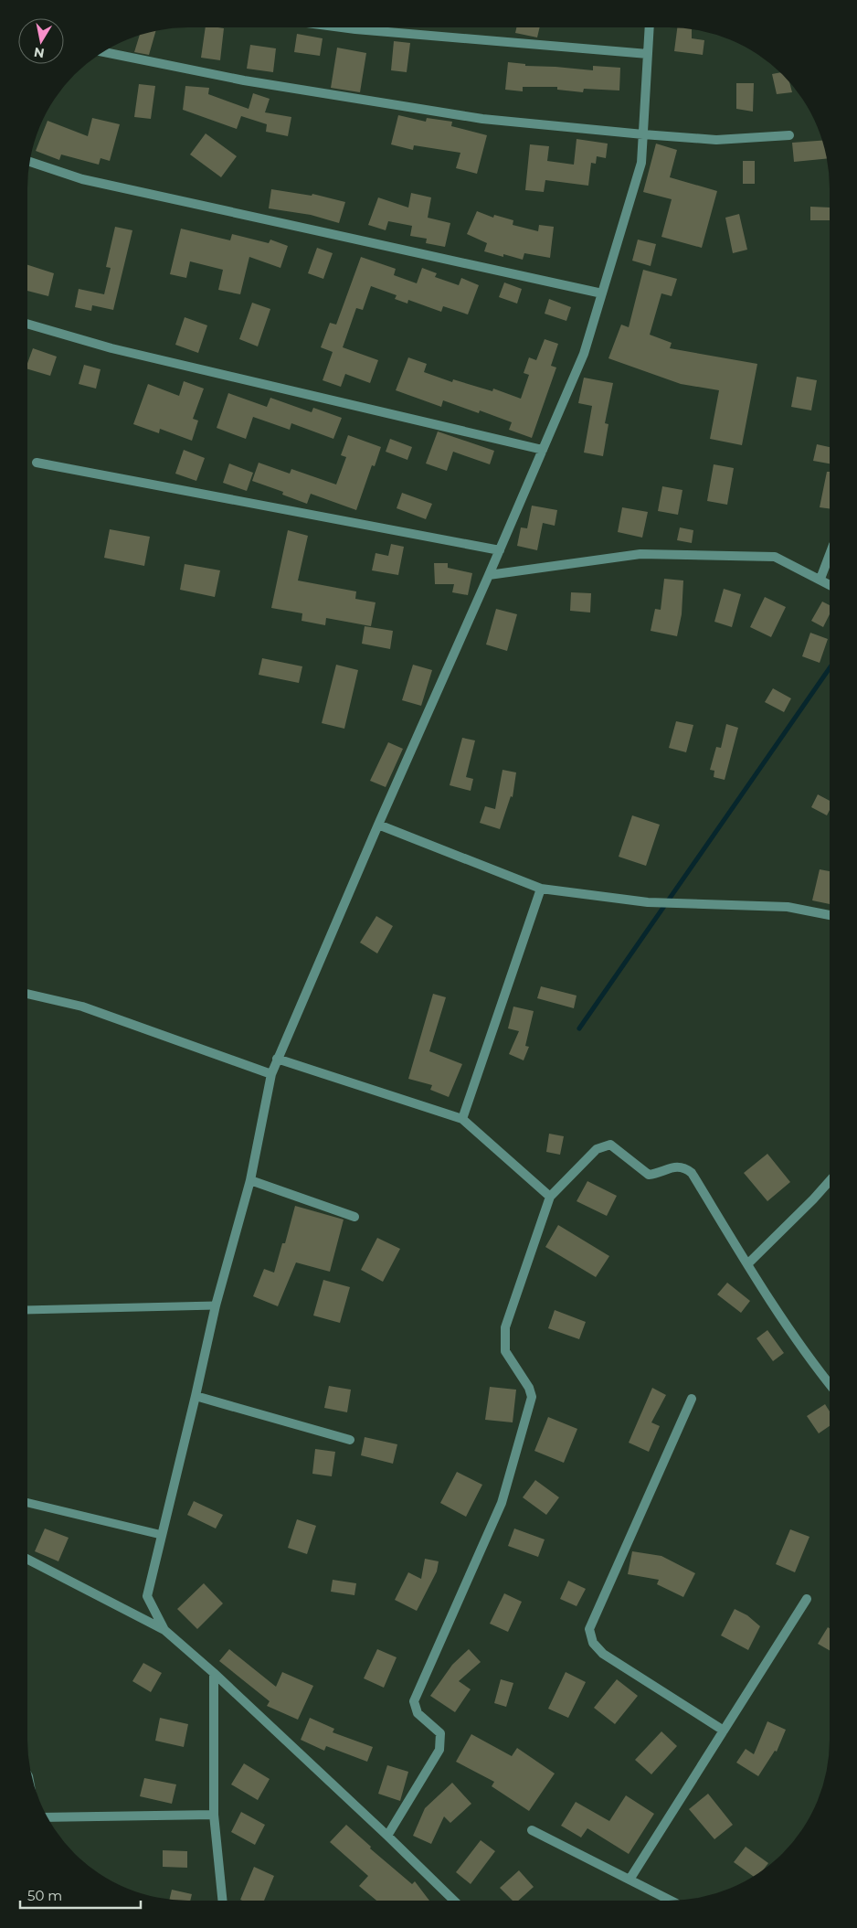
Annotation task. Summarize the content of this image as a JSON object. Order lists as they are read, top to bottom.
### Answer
{
  "scale_bar": "50 m",
  "north": "bottom"
}
